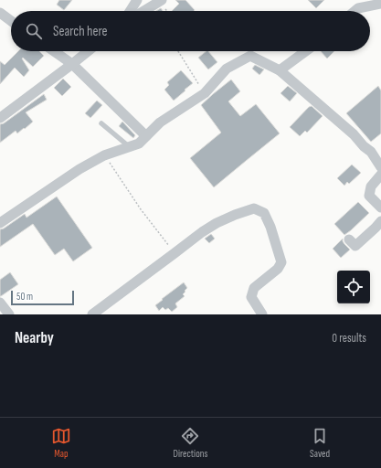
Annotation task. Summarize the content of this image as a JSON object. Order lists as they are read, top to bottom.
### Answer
{
  "scale_bar": "50 m",
  "page": {
    "search": "Search here",
    "scale": "50 m",
    "heading": ["Nearby", "0 results"],
    "nav": ["Map", "Directions", "Saved"]
  }
}
